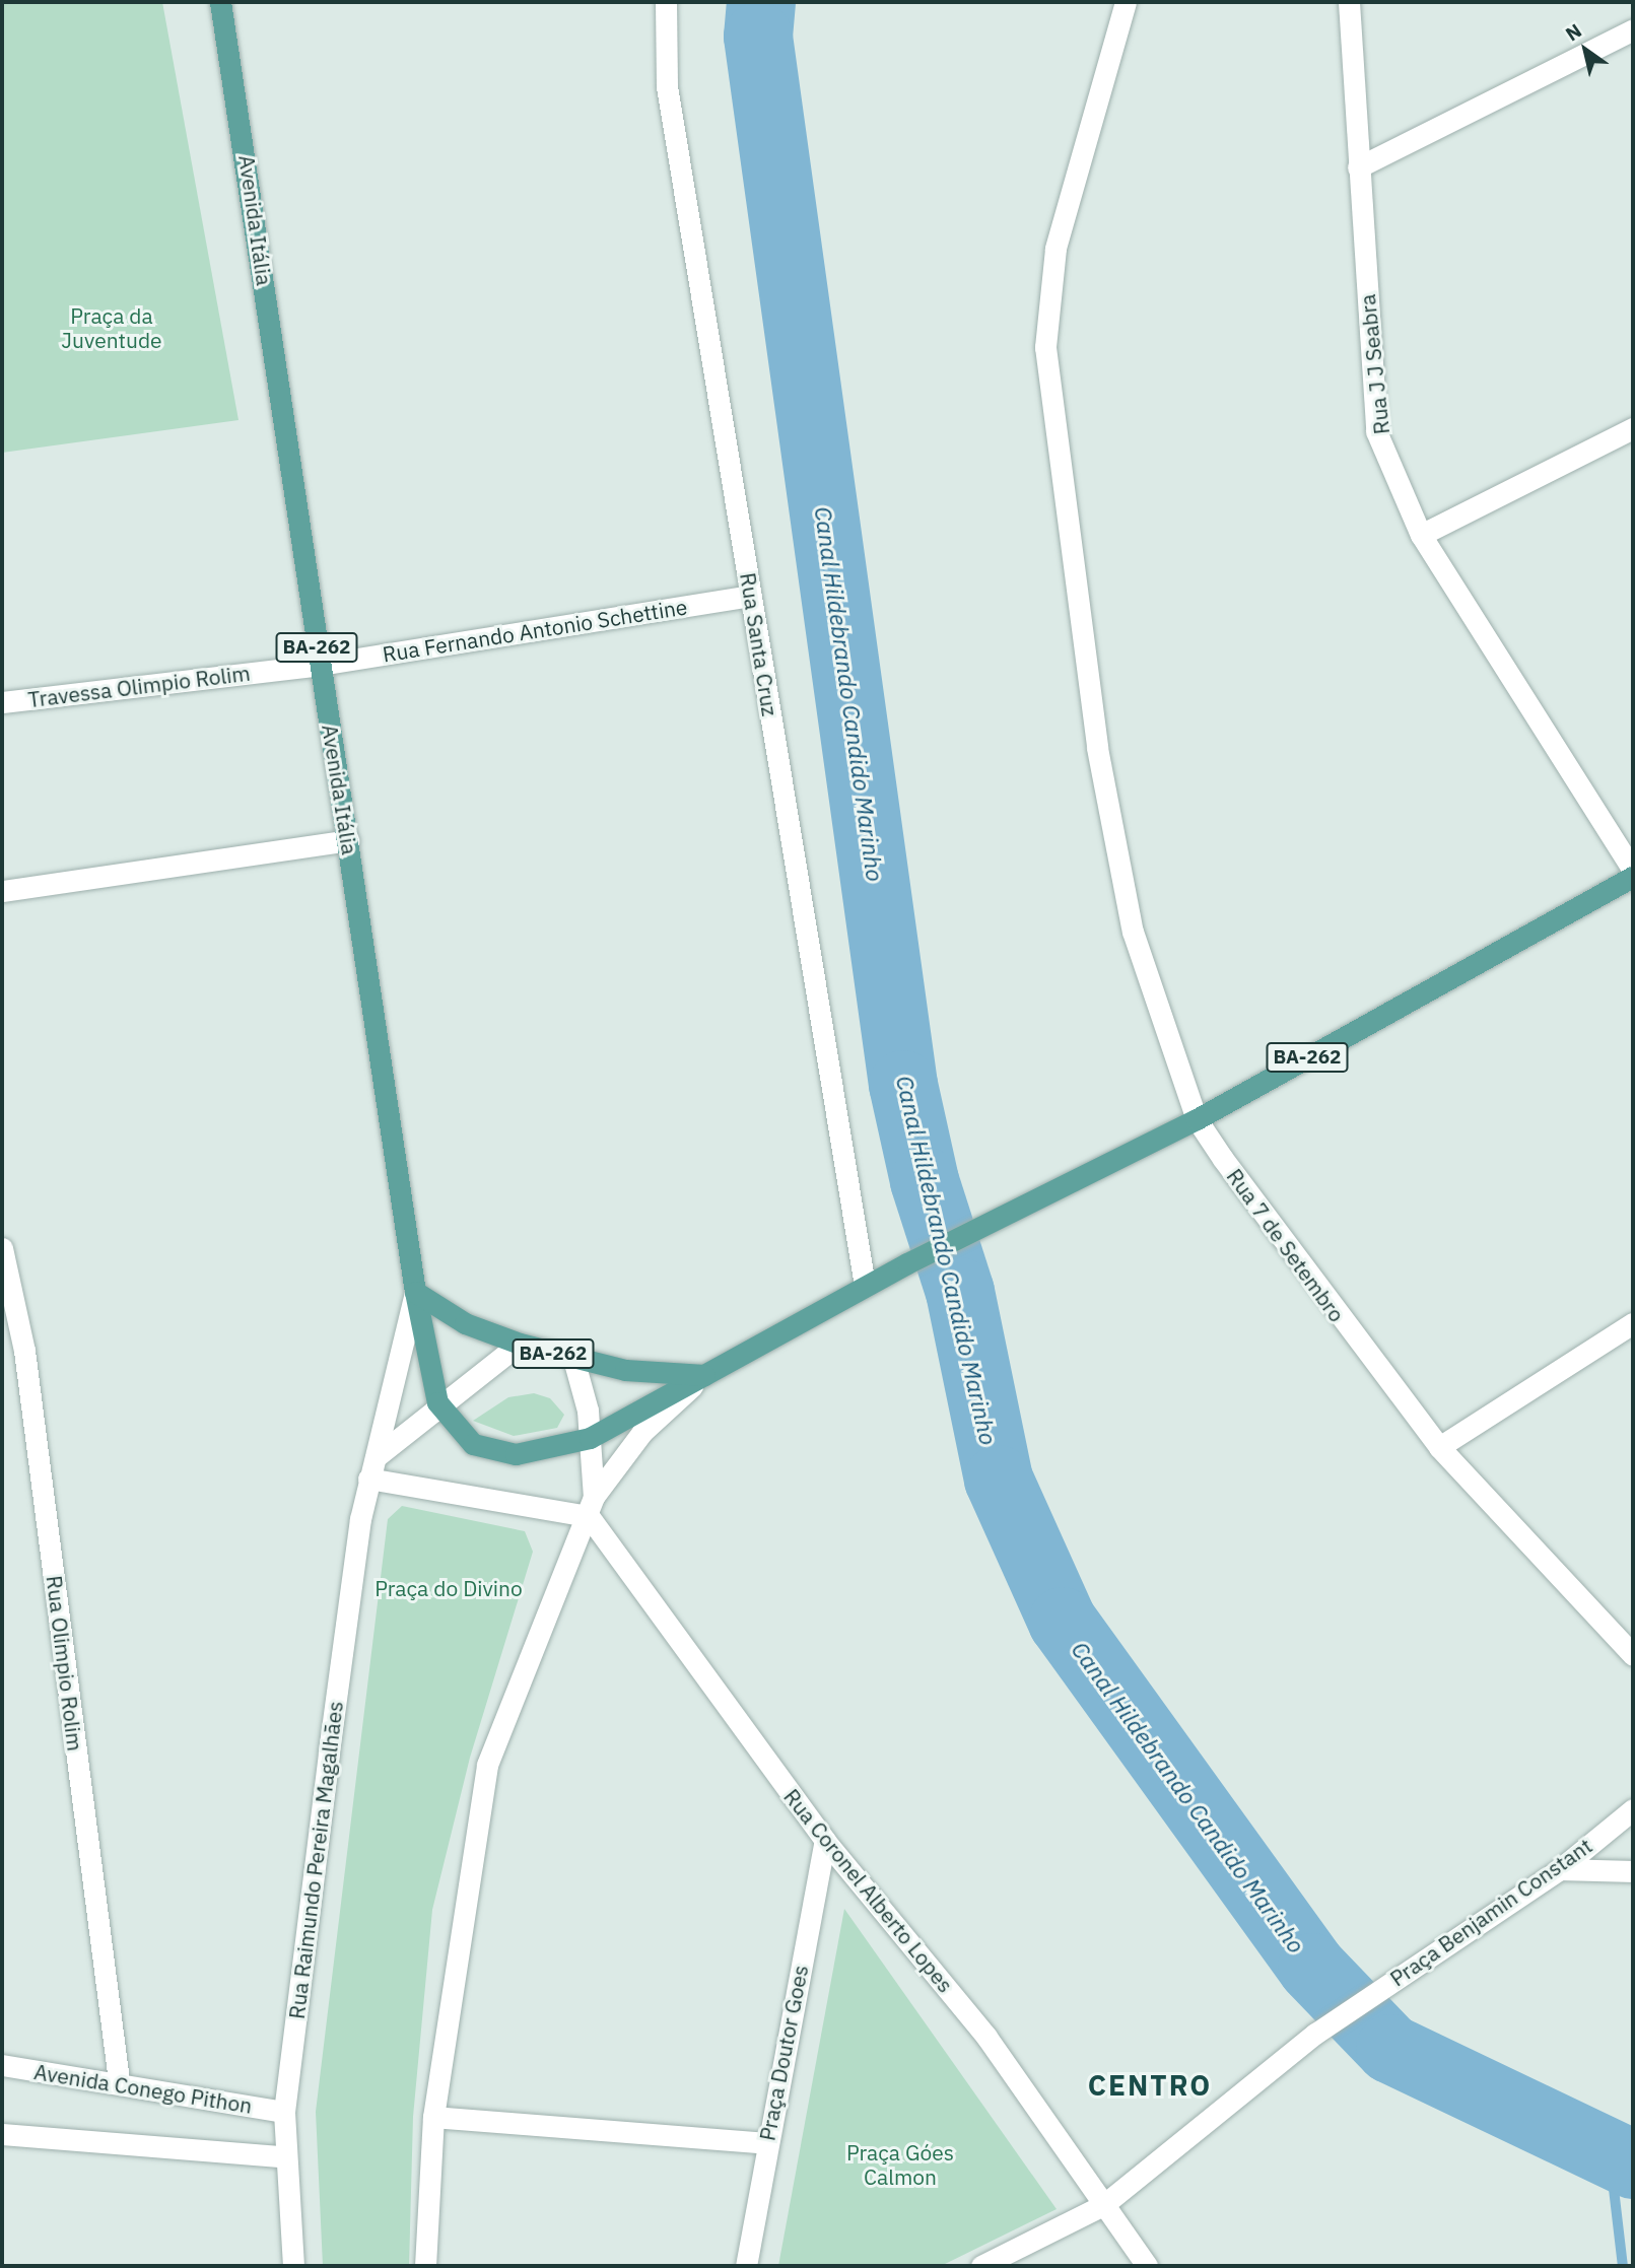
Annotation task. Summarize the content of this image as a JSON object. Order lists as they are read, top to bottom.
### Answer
{
  "streets": {
    "main road": ["Avenida Itália", "BA-262"],
    "street": [
      "Rua J J Seabra",
      "Rua Fernando Antonio Schettine",
      "Rua Santa Cruz",
      "Travessa Olimpio Rolim",
      "Rua 7 de Setembro",
      "Rua Olimpio Rolim",
      "Rua Raimundo Pereira Magalhães",
      "Rua Coronel Alberto Lopes",
      "Praça Benjamin Constant",
      "Praça Doutor Goes",
      "Avenida Conego Pithon"
    ]
  },
  "crossings": [
    ["Avenida Itália", "Rua Fernando Antonio Schettine"],
    ["Avenida Itália", "BA-262"],
    ["Avenida Itália", "Travessa Olimpio Rolim"],
    ["Avenida Itália", "Rua Raimundo Pereira Magalhães"],
    ["Rua Fernando Antonio Schettine", "Rua Santa Cruz"],
    ["Rua Fernando Antonio Schettine", "Travessa Olimpio Rolim"],
    ["Rua Santa Cruz", "BA-262"],
    ["BA-262", "Rua 7 de Setembro"],
    ["BA-262", "Rua Raimundo Pereira Magalhães"],
    ["BA-262", "Rua Coronel Alberto Lopes"],
    ["Rua Olimpio Rolim", "Avenida Conego Pithon"],
    ["Rua Raimundo Pereira Magalhães", "Avenida Conego Pithon"],
    ["Rua Coronel Alberto Lopes", "Praça Benjamin Constant"],
    ["Rua Coronel Alberto Lopes", "Praça Doutor Goes"]
  ],
  "districts": ["CENTRO"],
  "water": ["Canal Hildebrando Candido Marinho"],
  "parks": ["Praça da Juventude", "Praça do Divino", "Praça Góes Calmon"],
  "north": "top left"
}
